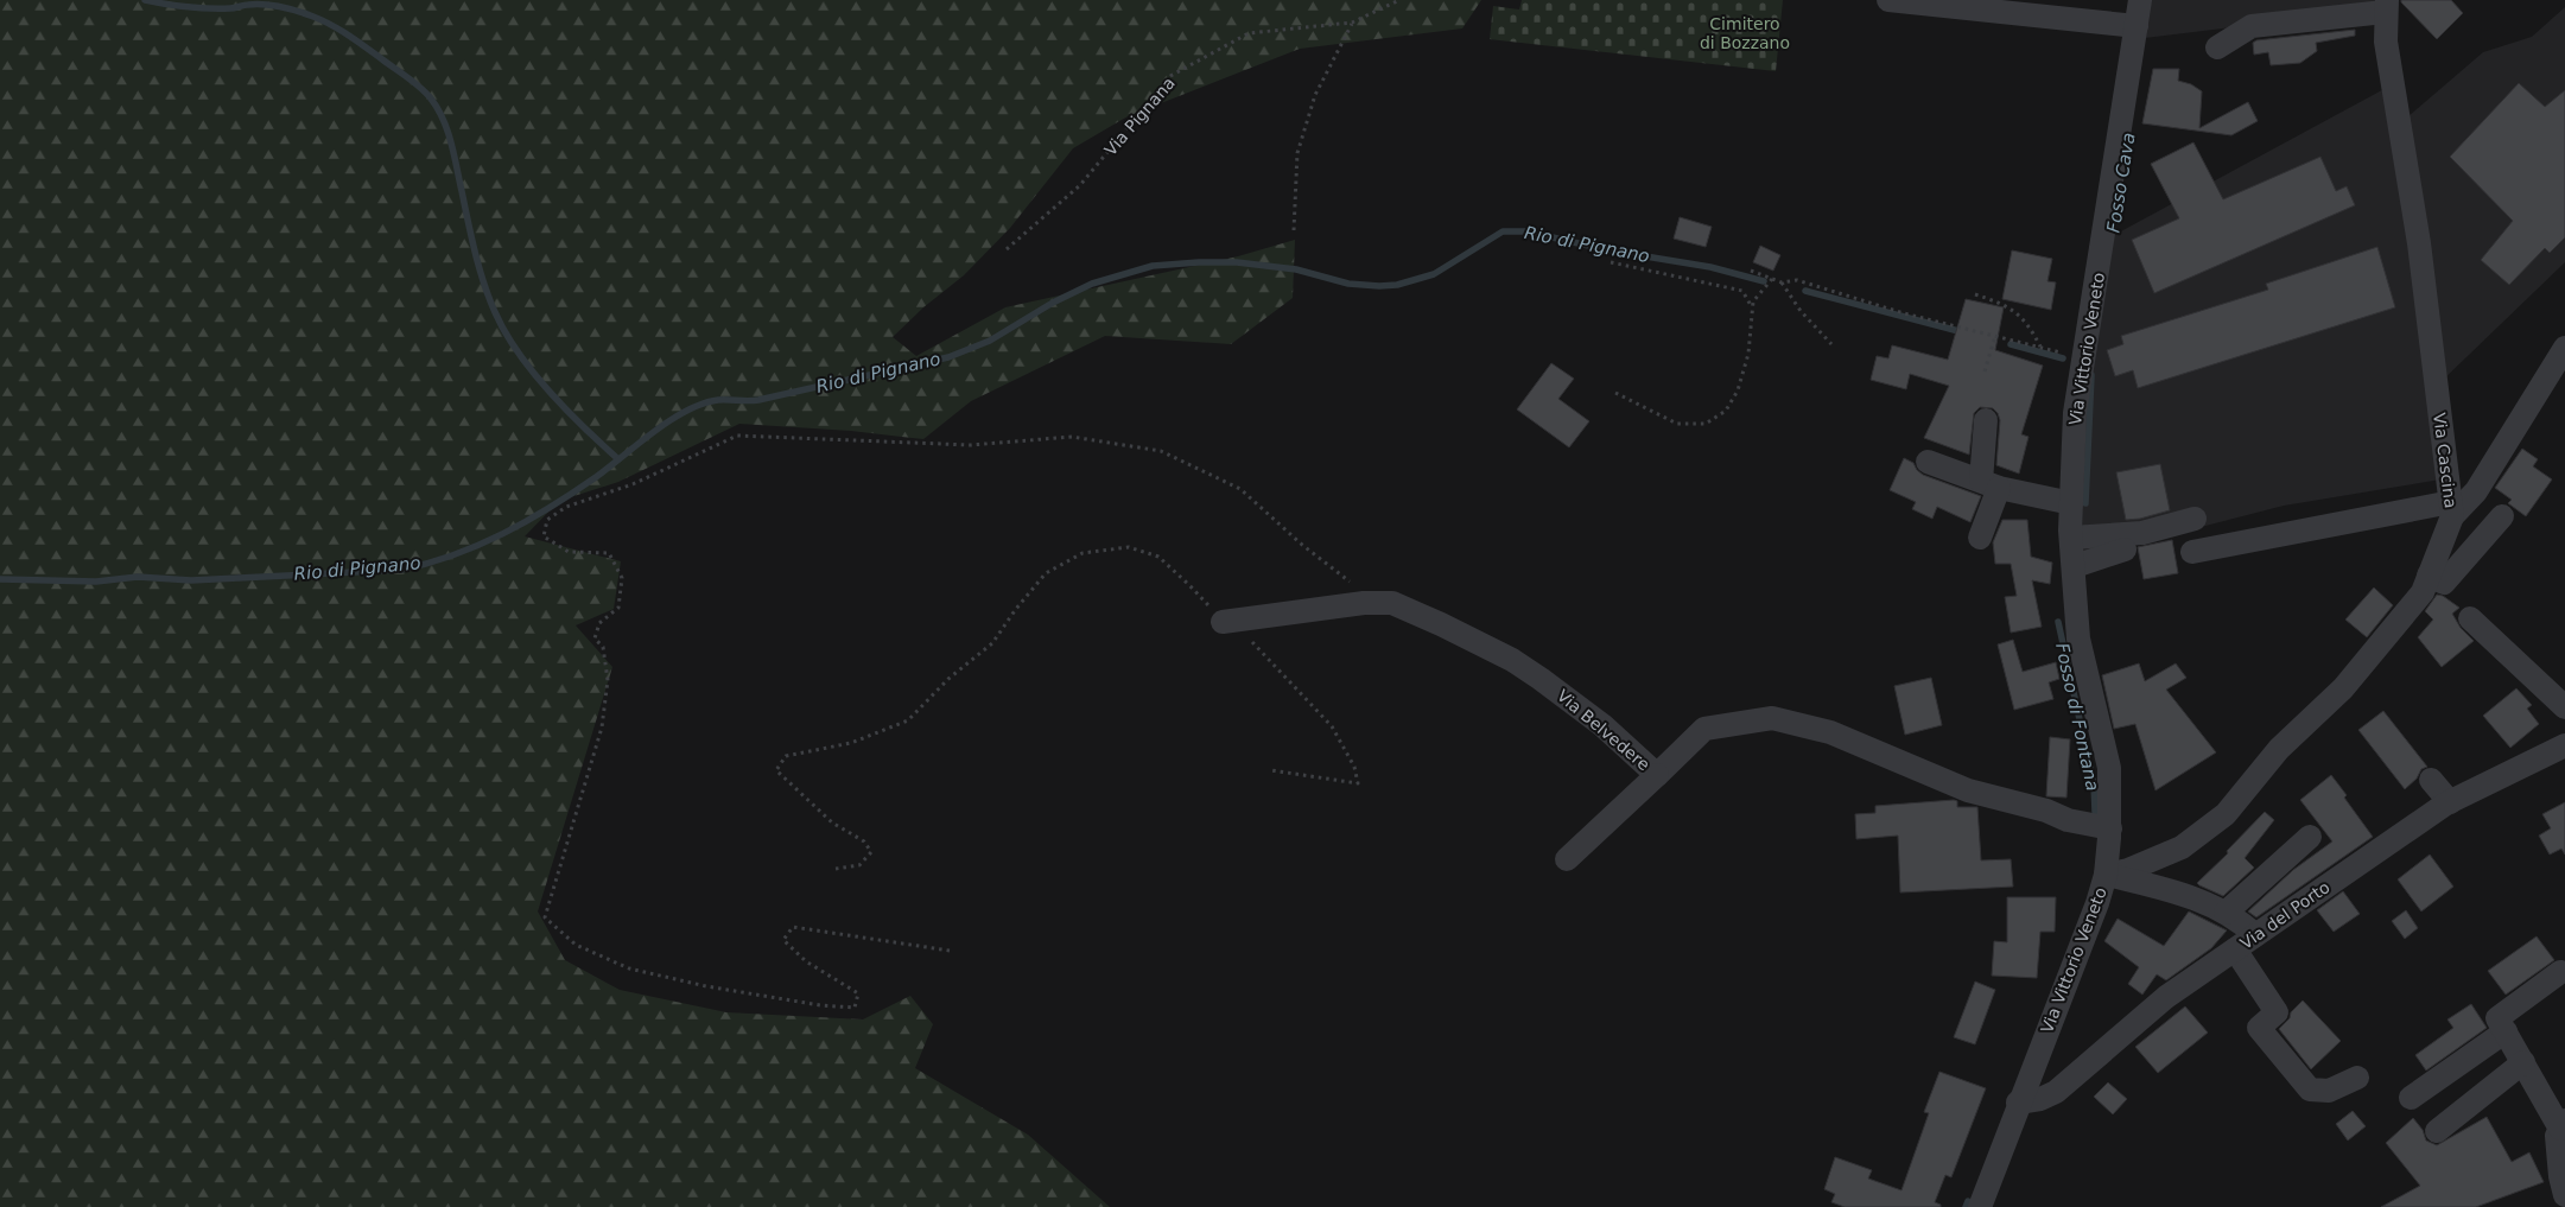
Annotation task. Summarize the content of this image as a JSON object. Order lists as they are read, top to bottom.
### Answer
{
  "streets": {
    "street": [
      "Via Vittorio Veneto",
      "Via Cascina",
      "Via Belvedere",
      "Via del Porto"
    ],
    "path": ["Via Pignana"]
  },
  "crossings": [
    ["Via Vittorio Veneto", "Via Cascina"],
    ["Via Vittorio Veneto", "Via Belvedere"],
    ["Via Vittorio Veneto", "Via del Porto"]
  ],
  "water": ["Fosso Cava", "Rio di Pignano", "Fosso di Fontana"],
  "parks": ["Cimitero di Bozzano"]
}
